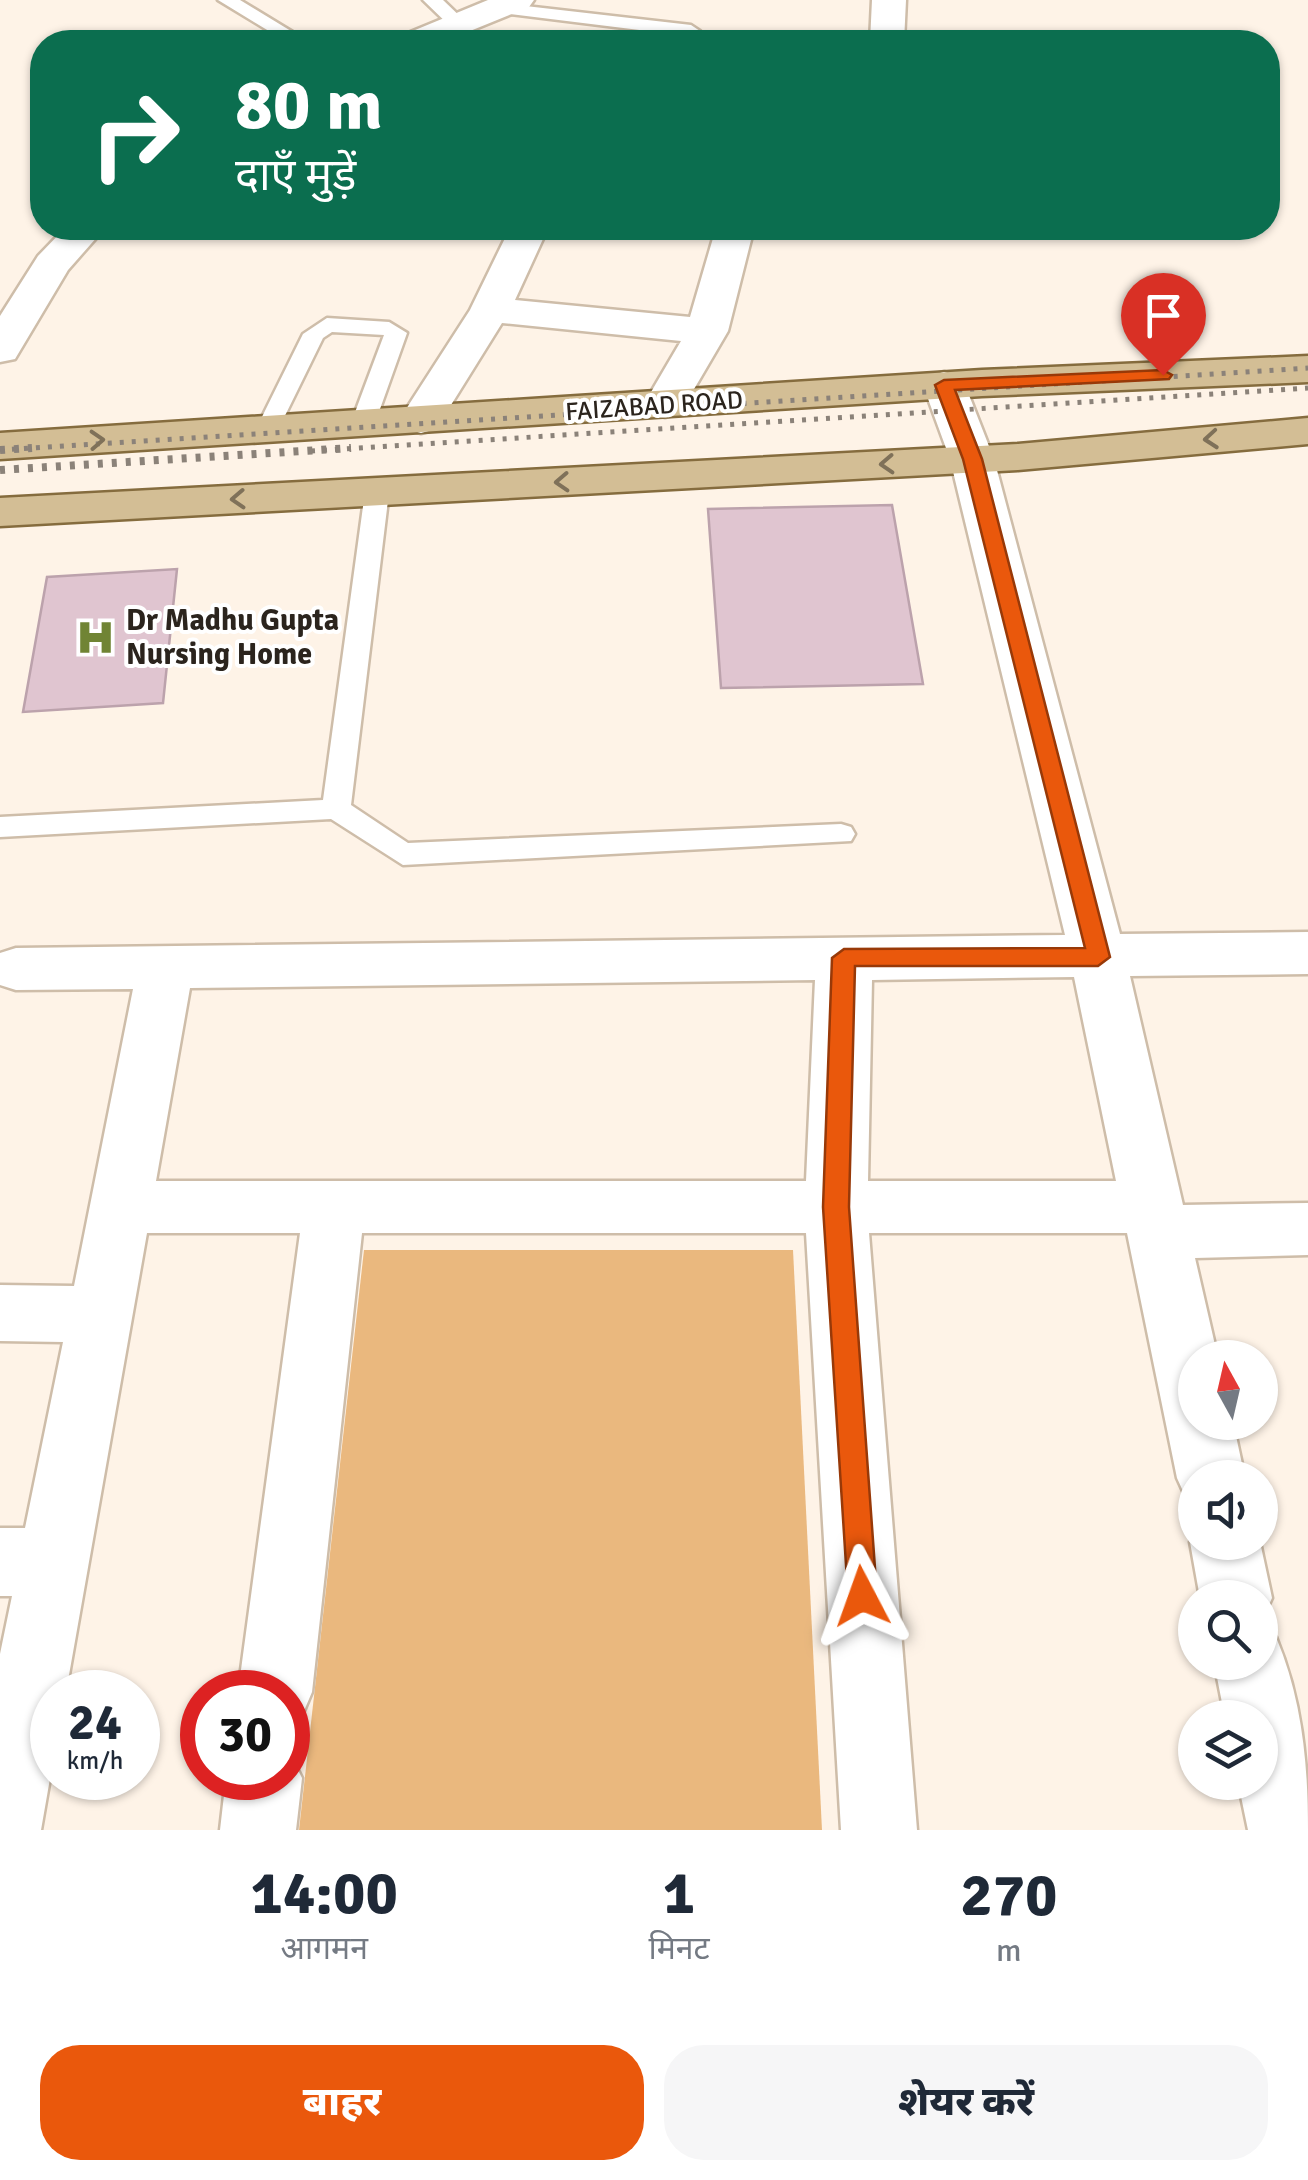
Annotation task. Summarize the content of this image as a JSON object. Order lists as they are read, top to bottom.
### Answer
{
  "streets": {
    "main road": ["FAIZABAD ROAD"]
  },
  "places": {
    "hospital": ["Dr Madhu Gupta Nursing Home"]
  },
  "north": "top",
  "page": {
    "turn": ["80 m", "दाएँ मुड़ें"],
    "speed": "24 km/h",
    "limit": "30",
    "eta": [
      "14:00",
      "आगमन",
      "1",
      "मिनट",
      "270",
      "m"
    ],
    "buttons": ["बाहर", "शेयर करें"]
  }
}
